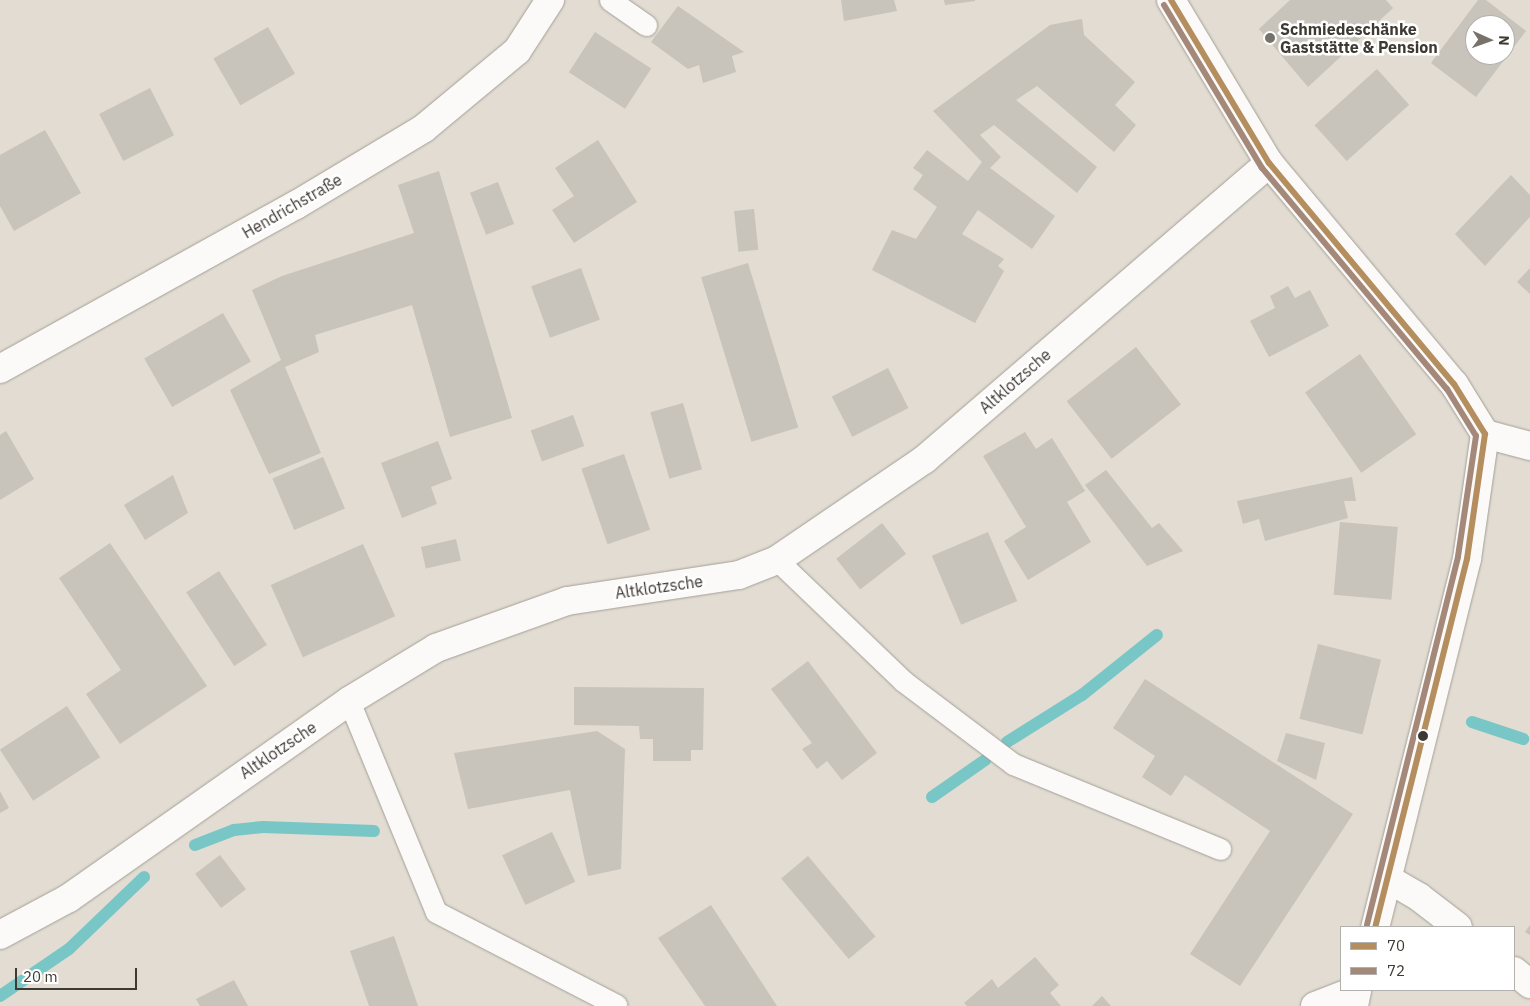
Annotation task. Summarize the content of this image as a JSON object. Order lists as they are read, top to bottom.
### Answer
{
  "streets": {
    "street": ["Hendrichstraße", "Altklotzsche"]
  },
  "places": ["Schmiedeschänke Gaststätte & Pension"],
  "lines": ["transit line 70", "transit line 72"],
  "legend": ["70", "72"],
  "scale_bar": "20 m",
  "north": "right"
}
